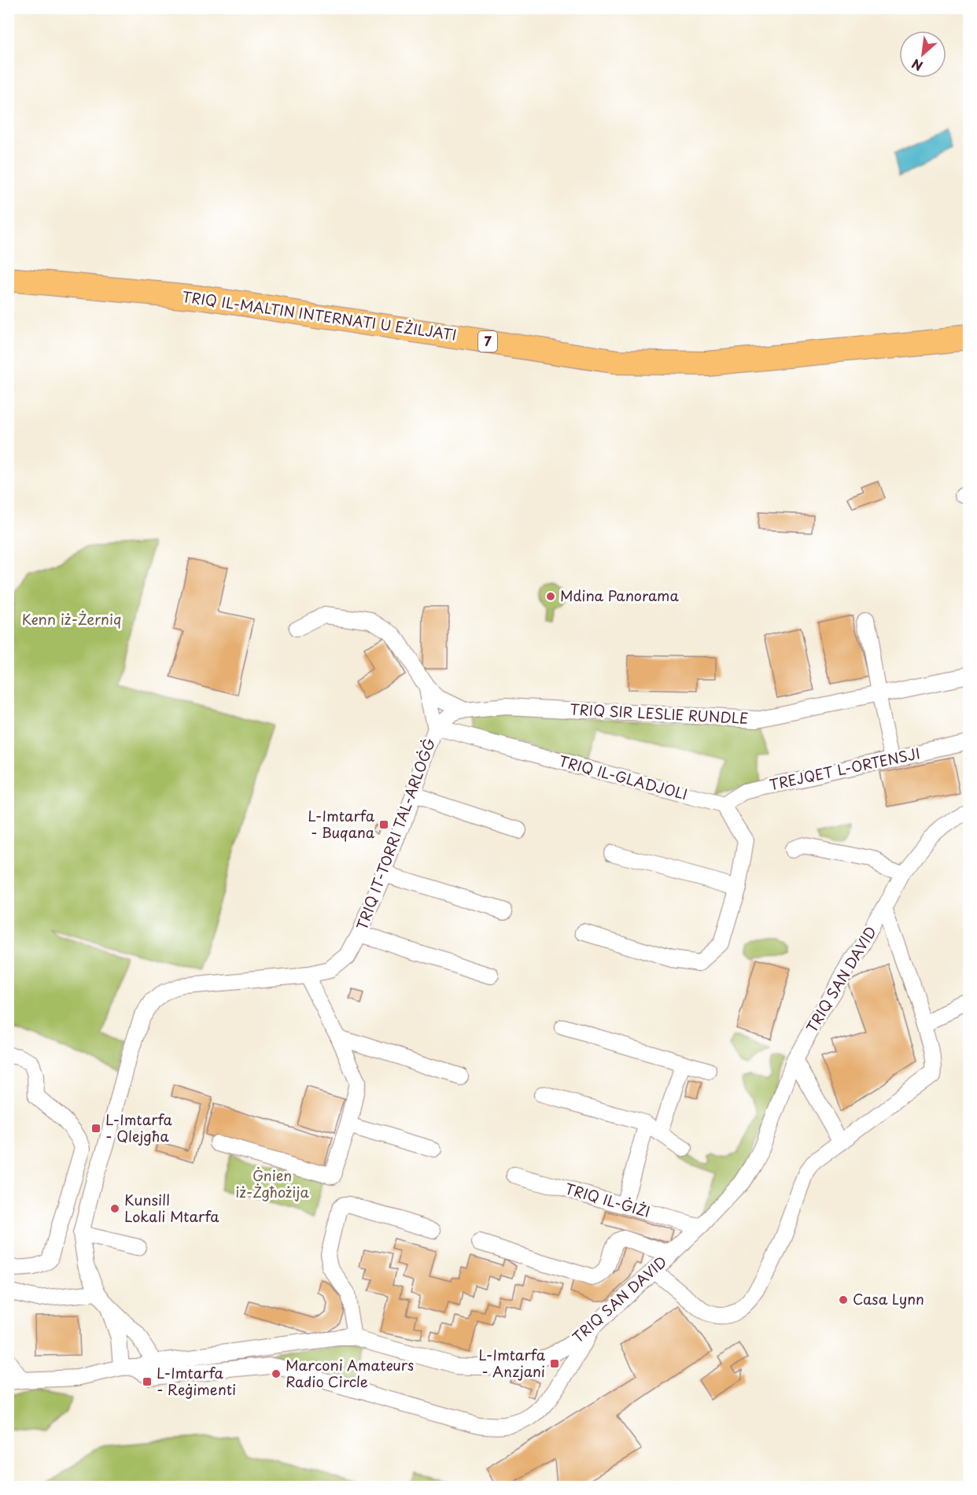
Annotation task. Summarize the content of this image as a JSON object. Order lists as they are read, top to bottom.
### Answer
{
  "streets": {
    "highway": ["TRIQ IL-MALTIN INTERNATI U EŻILJATI", "7"],
    "street": [
      "TRIQ SIR LESLIE RUNDLE",
      "TREJQET L-ORTENSJI",
      "TRIQ IL-GLADJOLI",
      "TRIQ IT-TORRI TAL-ARLOĠĠ",
      "TRIQ SAN DAVID",
      "TRIQ IL-ĠIŻI"
    ]
  },
  "crossings": [
    ["TRIQ SIR LESLIE RUNDLE", "TRIQ IL-GLADJOLI"],
    ["TRIQ SIR LESLIE RUNDLE", "TRIQ IT-TORRI TAL-ARLOĠĠ"],
    ["TREJQET L-ORTENSJI", "TRIQ IL-GLADJOLI"],
    ["TRIQ IL-GLADJOLI", "TRIQ IT-TORRI TAL-ARLOĠĠ"],
    ["TRIQ SAN DAVID", "TRIQ IL-ĠIŻI"]
  ],
  "parks": ["Kenn iż-Żerniq", "Ġnien iż-Żgħożija"],
  "places": {
    "other": [
      "Mdina Panorama",
      "Kunsill Lokali Mtarfa",
      "Casa Lynn",
      "Marconi Amateurs Radio Circle"
    ],
    "transit": [
      "L-Imtarfa - Buqana",
      "L-Imtarfa - Qlejgħa",
      "L-Imtarfa - Anzjani",
      "L-Imtarfa - Reġimenti"
    ]
  },
  "north": "bottom left"
}
